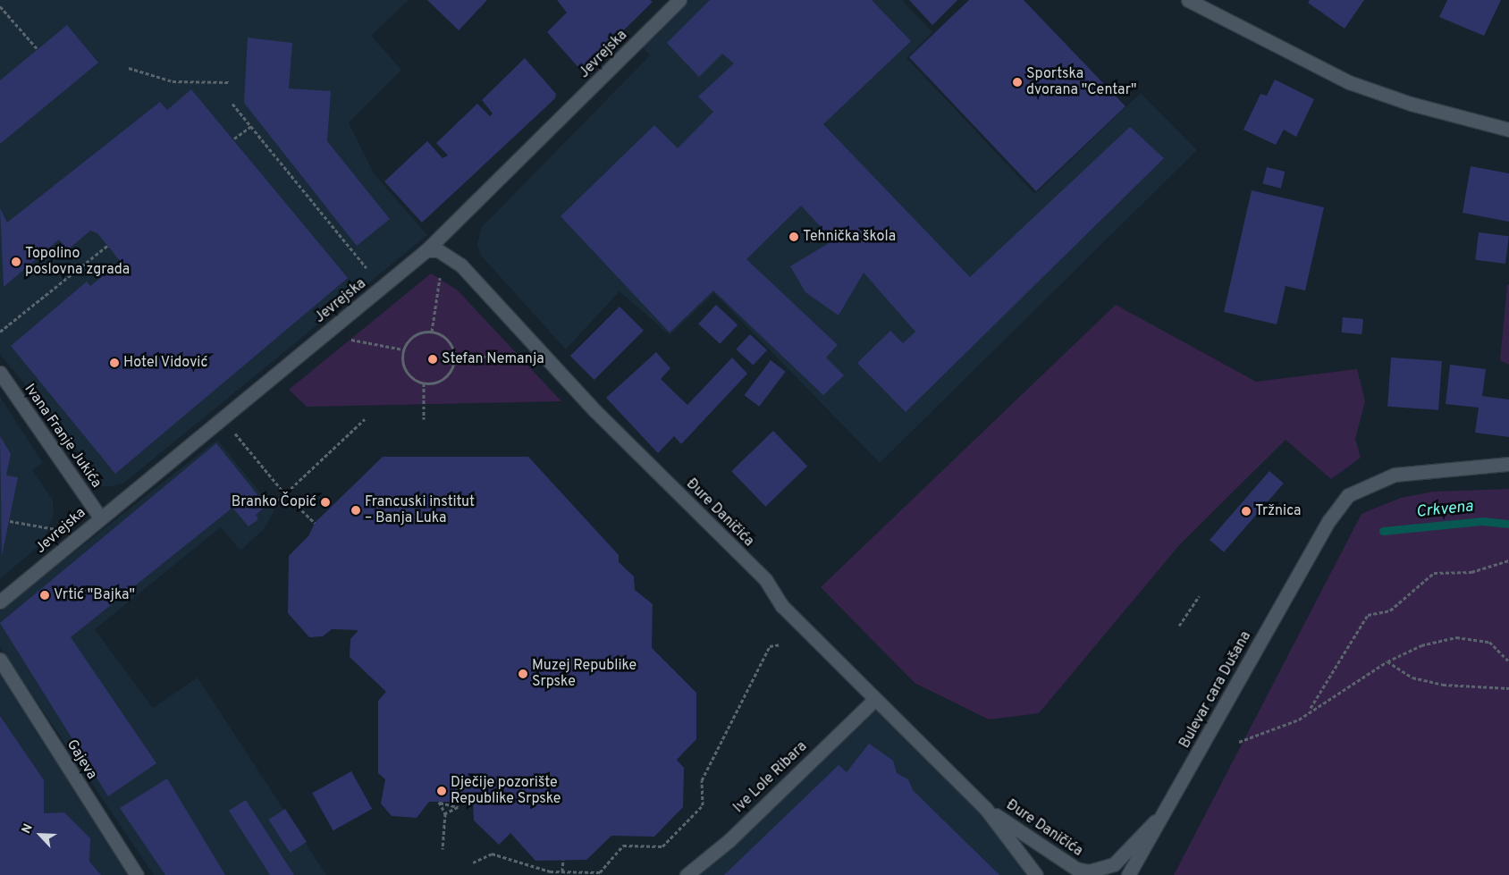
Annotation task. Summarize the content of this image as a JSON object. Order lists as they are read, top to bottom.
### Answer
{
  "streets": {
    "street": [
      "Jevrejska",
      "Ivana Franje Jukića",
      "Đure Daničića",
      "Bulevar cara Dušana",
      "Gajeva",
      "Ive Lole Ribara"
    ]
  },
  "crossings": [
    ["Jevrejska", "Ivana Franje Jukića"],
    ["Jevrejska", "Đure Daničića"],
    ["Đure Daničića", "Bulevar cara Dušana"],
    ["Đure Daničića", "Ive Lole Ribara"]
  ],
  "water": ["Crkvena"],
  "places": [
    "Sportska dvorana \"Centar\"",
    "Tehnička škola",
    "Topolino poslovna zgrada",
    "Stefan Nemanja",
    "Hotel Vidović",
    "Branko Čopić",
    "Francuski institut – Banja Luka",
    "Tržnica",
    "Vrtić \"Bajka\"",
    "Muzej Republike Srpske",
    "Dječije pozorište Republike Srpske"
  ],
  "north": "top left"
}
